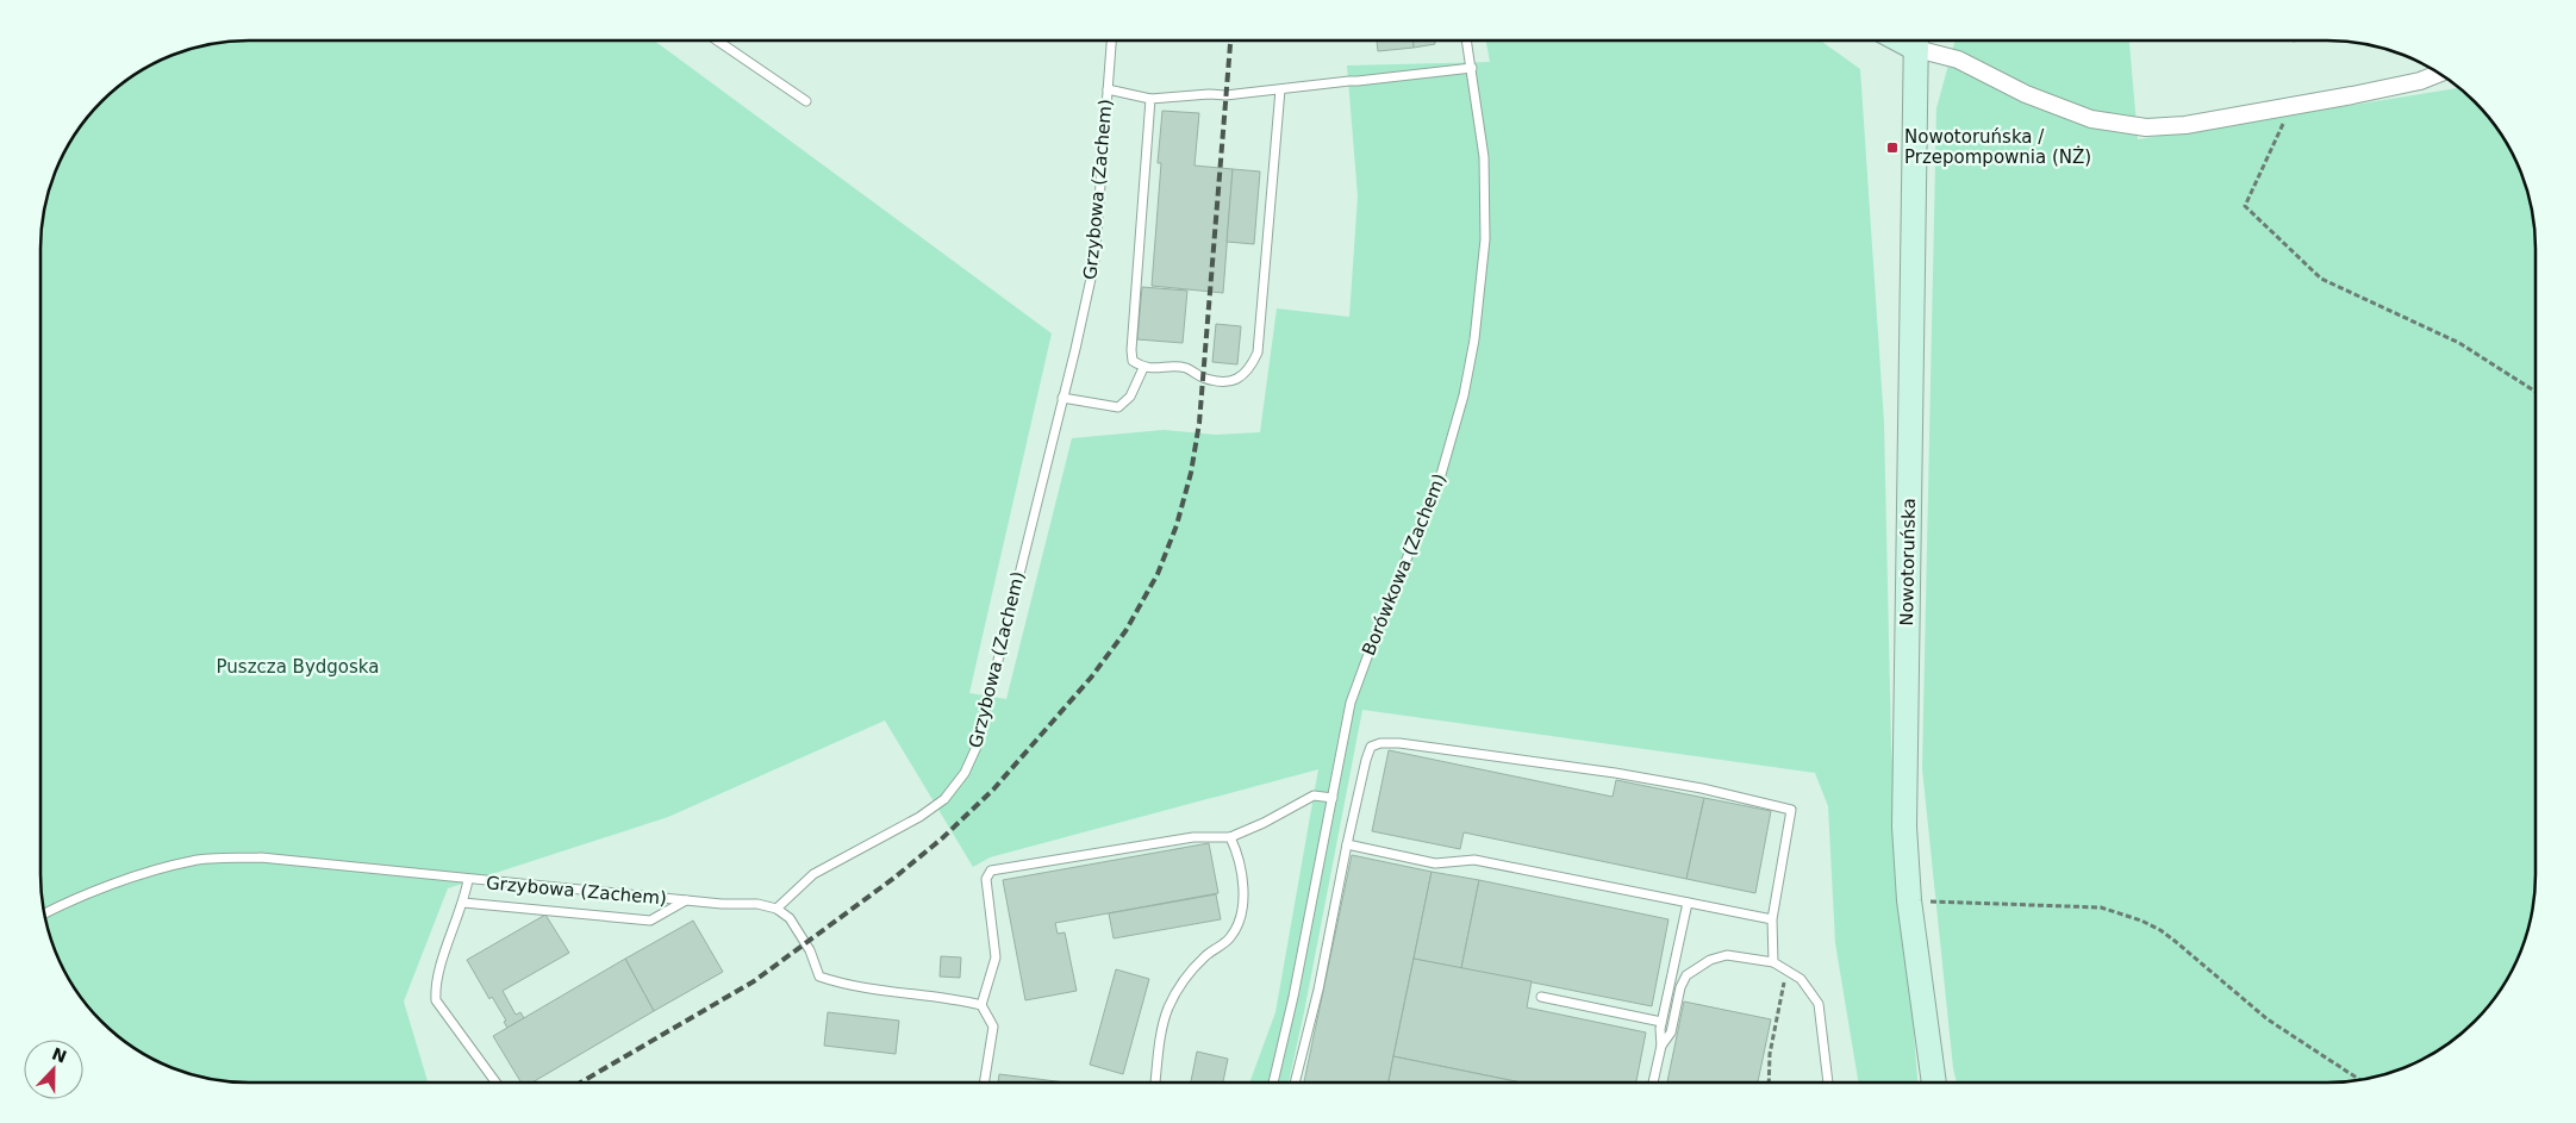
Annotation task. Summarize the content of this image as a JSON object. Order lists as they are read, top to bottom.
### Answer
{
  "streets": {
    "main road": ["Nowotoruńska"],
    "lane": ["Grzybowa (Zachem)", "Borówkowa (Zachem)"]
  },
  "parks": ["Puszcza Bydgoska"],
  "places": {
    "transit": ["Nowotoruńska / Przepompownia (NŻ)"]
  },
  "north": "top"
}
